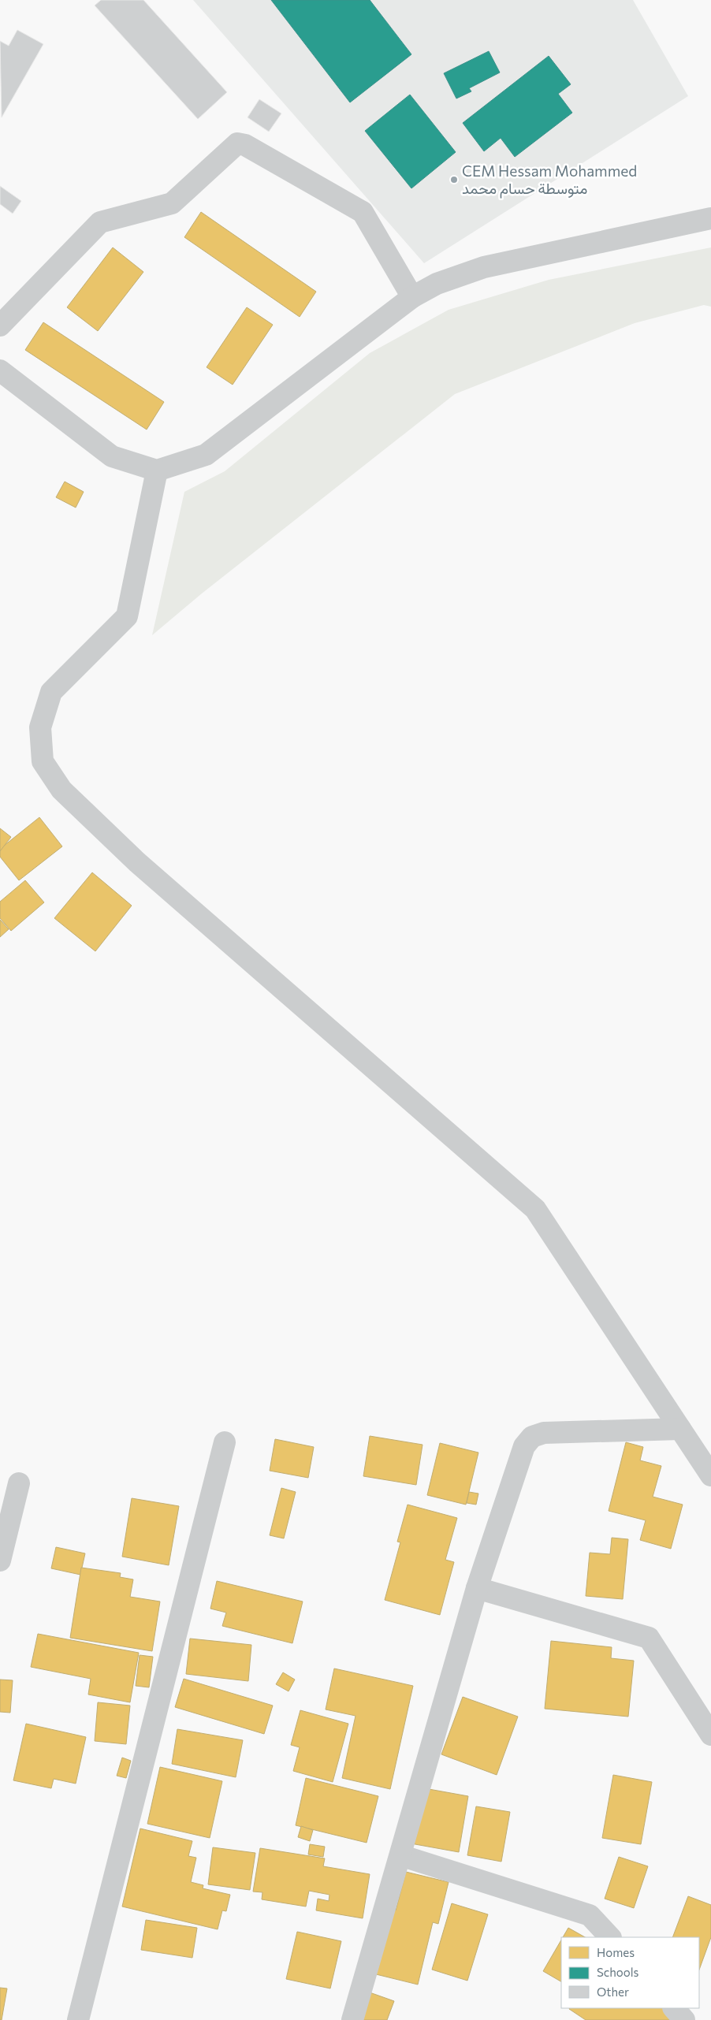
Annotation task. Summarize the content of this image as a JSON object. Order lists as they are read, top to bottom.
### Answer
{
  "places": ["CEM Hessam Mohammed متوسطة حسام محمد"],
  "legend": ["Homes", "Schools", "Other"]
}
